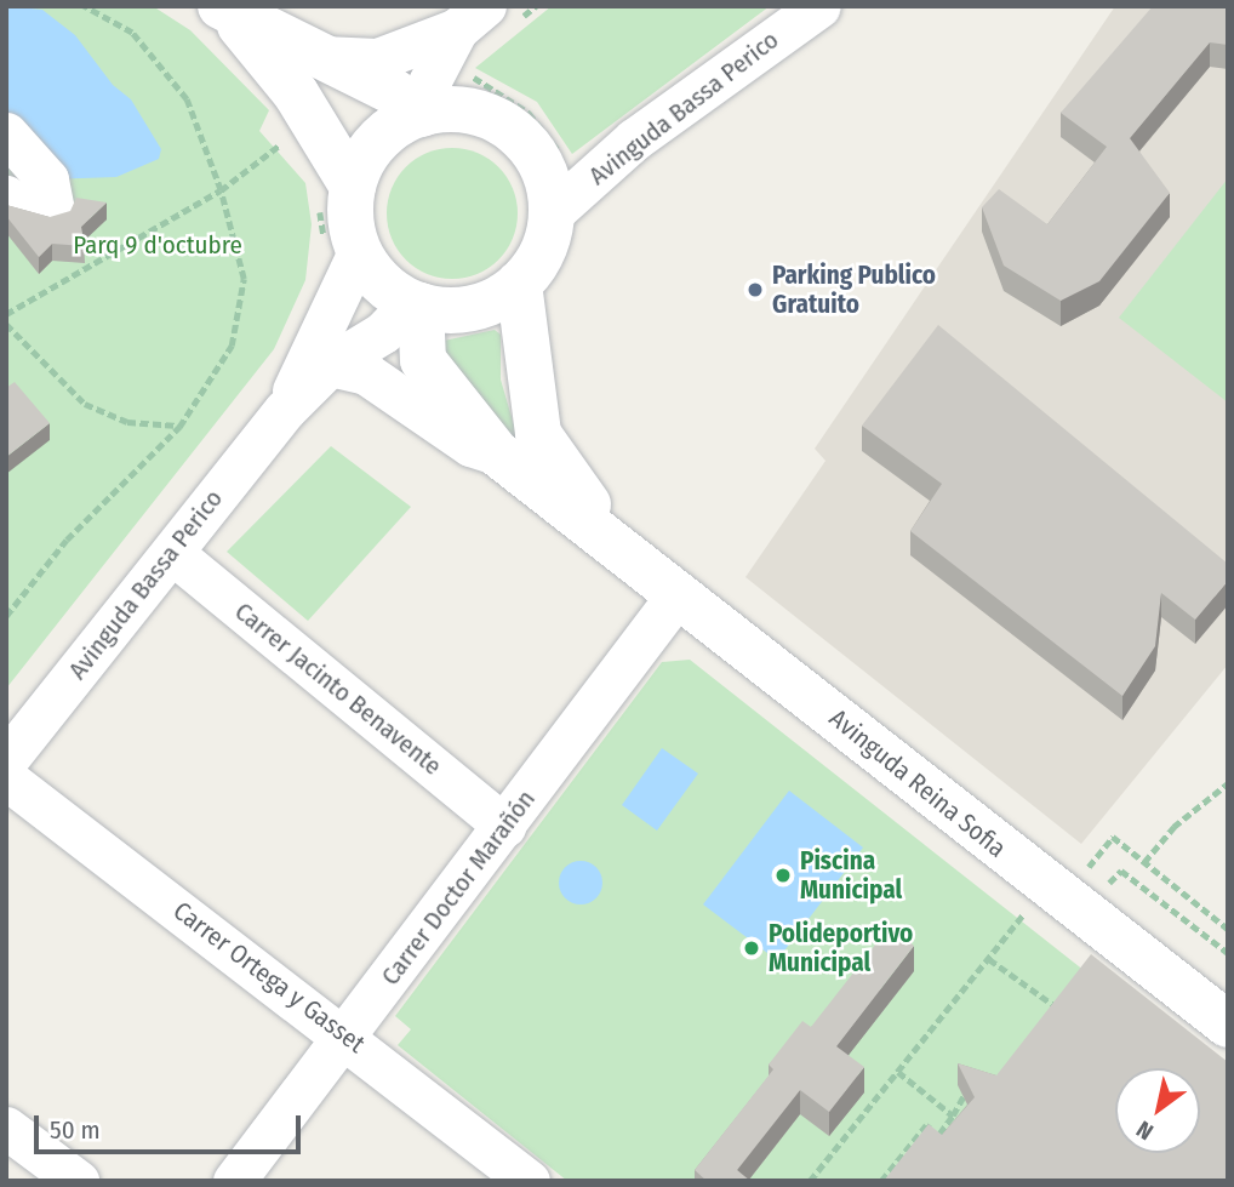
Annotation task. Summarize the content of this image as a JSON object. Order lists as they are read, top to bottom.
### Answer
{
  "streets": {
    "street": [
      "Avinguda Bassa Perico",
      "Carrer Jacinto Benavente",
      "Avinguda Reina Sofia",
      "Carrer Doctor Marañón",
      "Carrer Ortega y Gasset"
    ]
  },
  "crossings": [
    ["Avinguda Bassa Perico", "Carrer Jacinto Benavente"],
    ["Avinguda Bassa Perico", "Avinguda Reina Sofia"],
    ["Carrer Jacinto Benavente", "Carrer Doctor Marañón"],
    ["Avinguda Reina Sofia", "Carrer Doctor Marañón"],
    ["Carrer Doctor Marañón", "Carrer Ortega y Gasset"]
  ],
  "parks": ["Parq 9 d'octubre"],
  "places": ["Parking Publico Gratuito", "Piscina Municipal", "Polideportivo Municipal"],
  "scale_bar": "50 m",
  "north": "bottom left"
}
